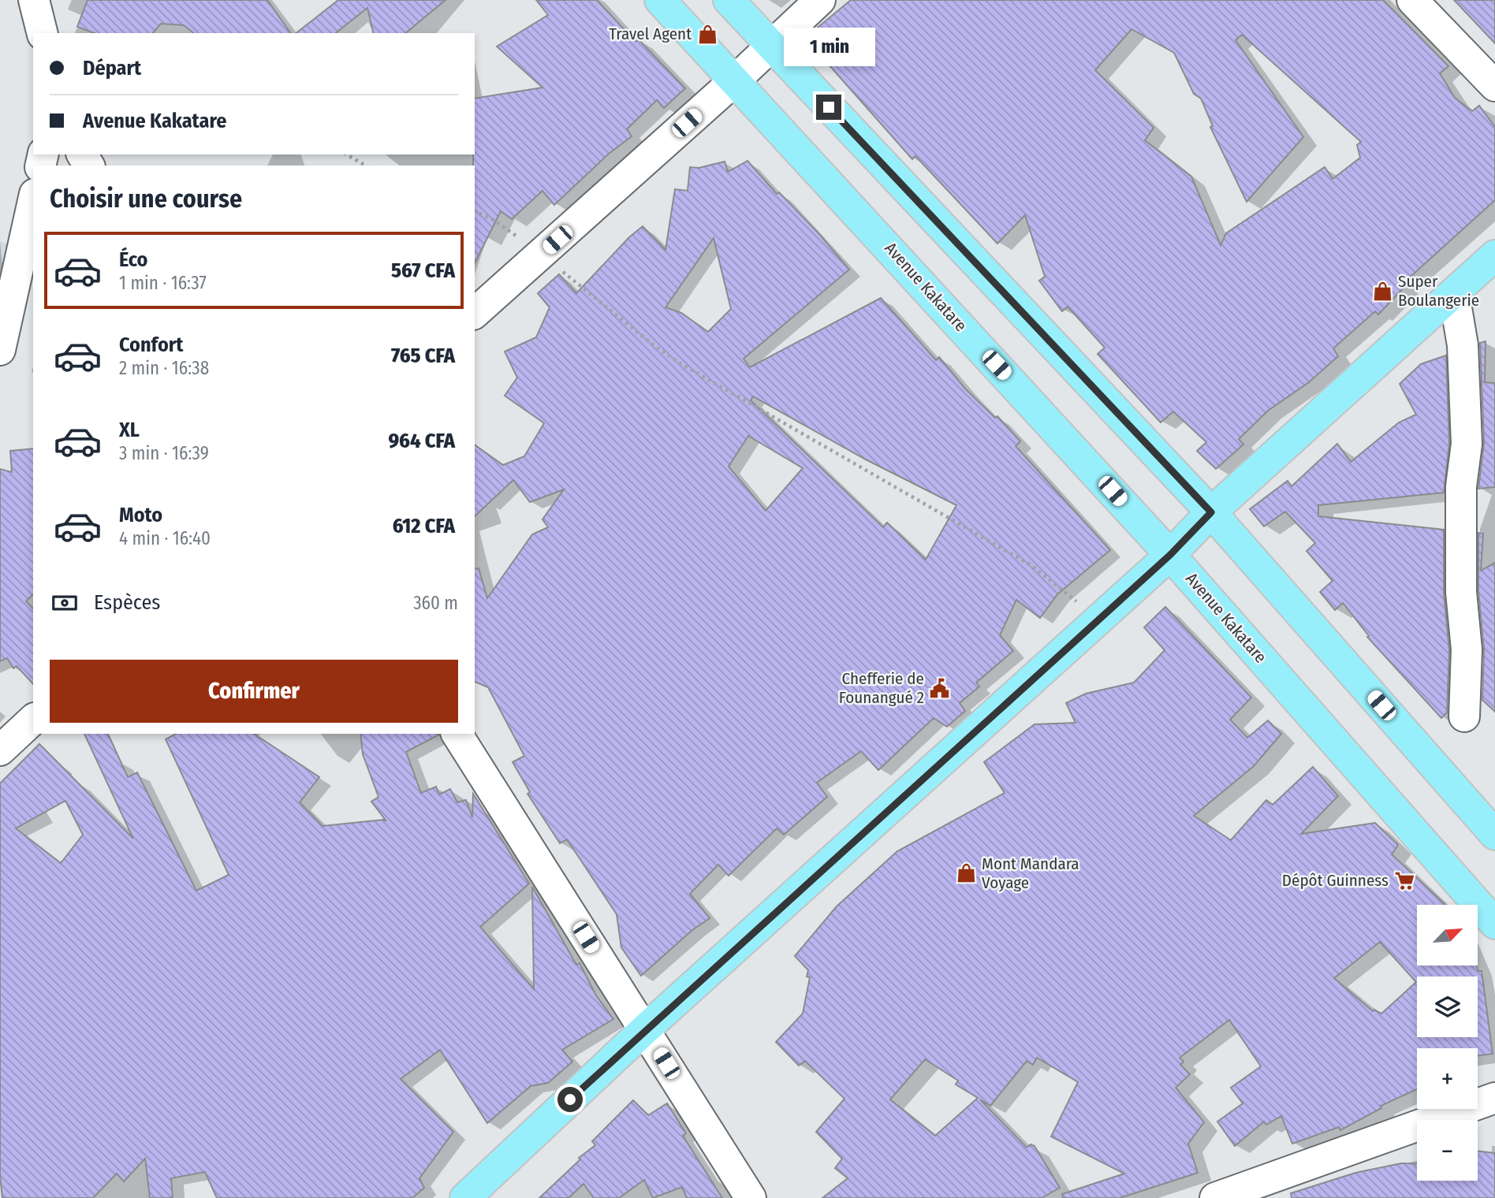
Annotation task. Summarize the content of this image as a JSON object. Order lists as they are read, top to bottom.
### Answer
{
  "streets": {
    "main road": ["Avenue Kakatare"]
  },
  "places": {
    "shop": ["Travel Agent", "Super Boulangerie", "Mont Mandara Voyage"],
    "public building": ["Chefferie de Founangué 2"],
    "supermarket": ["Dépôt Guinness"]
  },
  "north": "top right",
  "page": {
    "bubble": "1 min",
    "banner": ["Départ", "Avenue Kakatare"],
    "heading": "Choisir une course",
    "list": [
      {
        "name": "Éco",
        "note": "1 min · 16:37",
        "value": "567 CFA"
      },
      {
        "name": "Confort",
        "note": "2 min · 16:38",
        "value": "765 CFA"
      },
      {
        "name": "XL",
        "note": "3 min · 16:39",
        "value": "964 CFA"
      },
      {
        "name": "Moto",
        "note": "4 min · 16:40",
        "value": "612 CFA"
      }
    ],
    "pay": ["Espèces", "360 m"],
    "buttons": "Confirmer",
    "map_buttons": ["+", "−"]
  }
}
